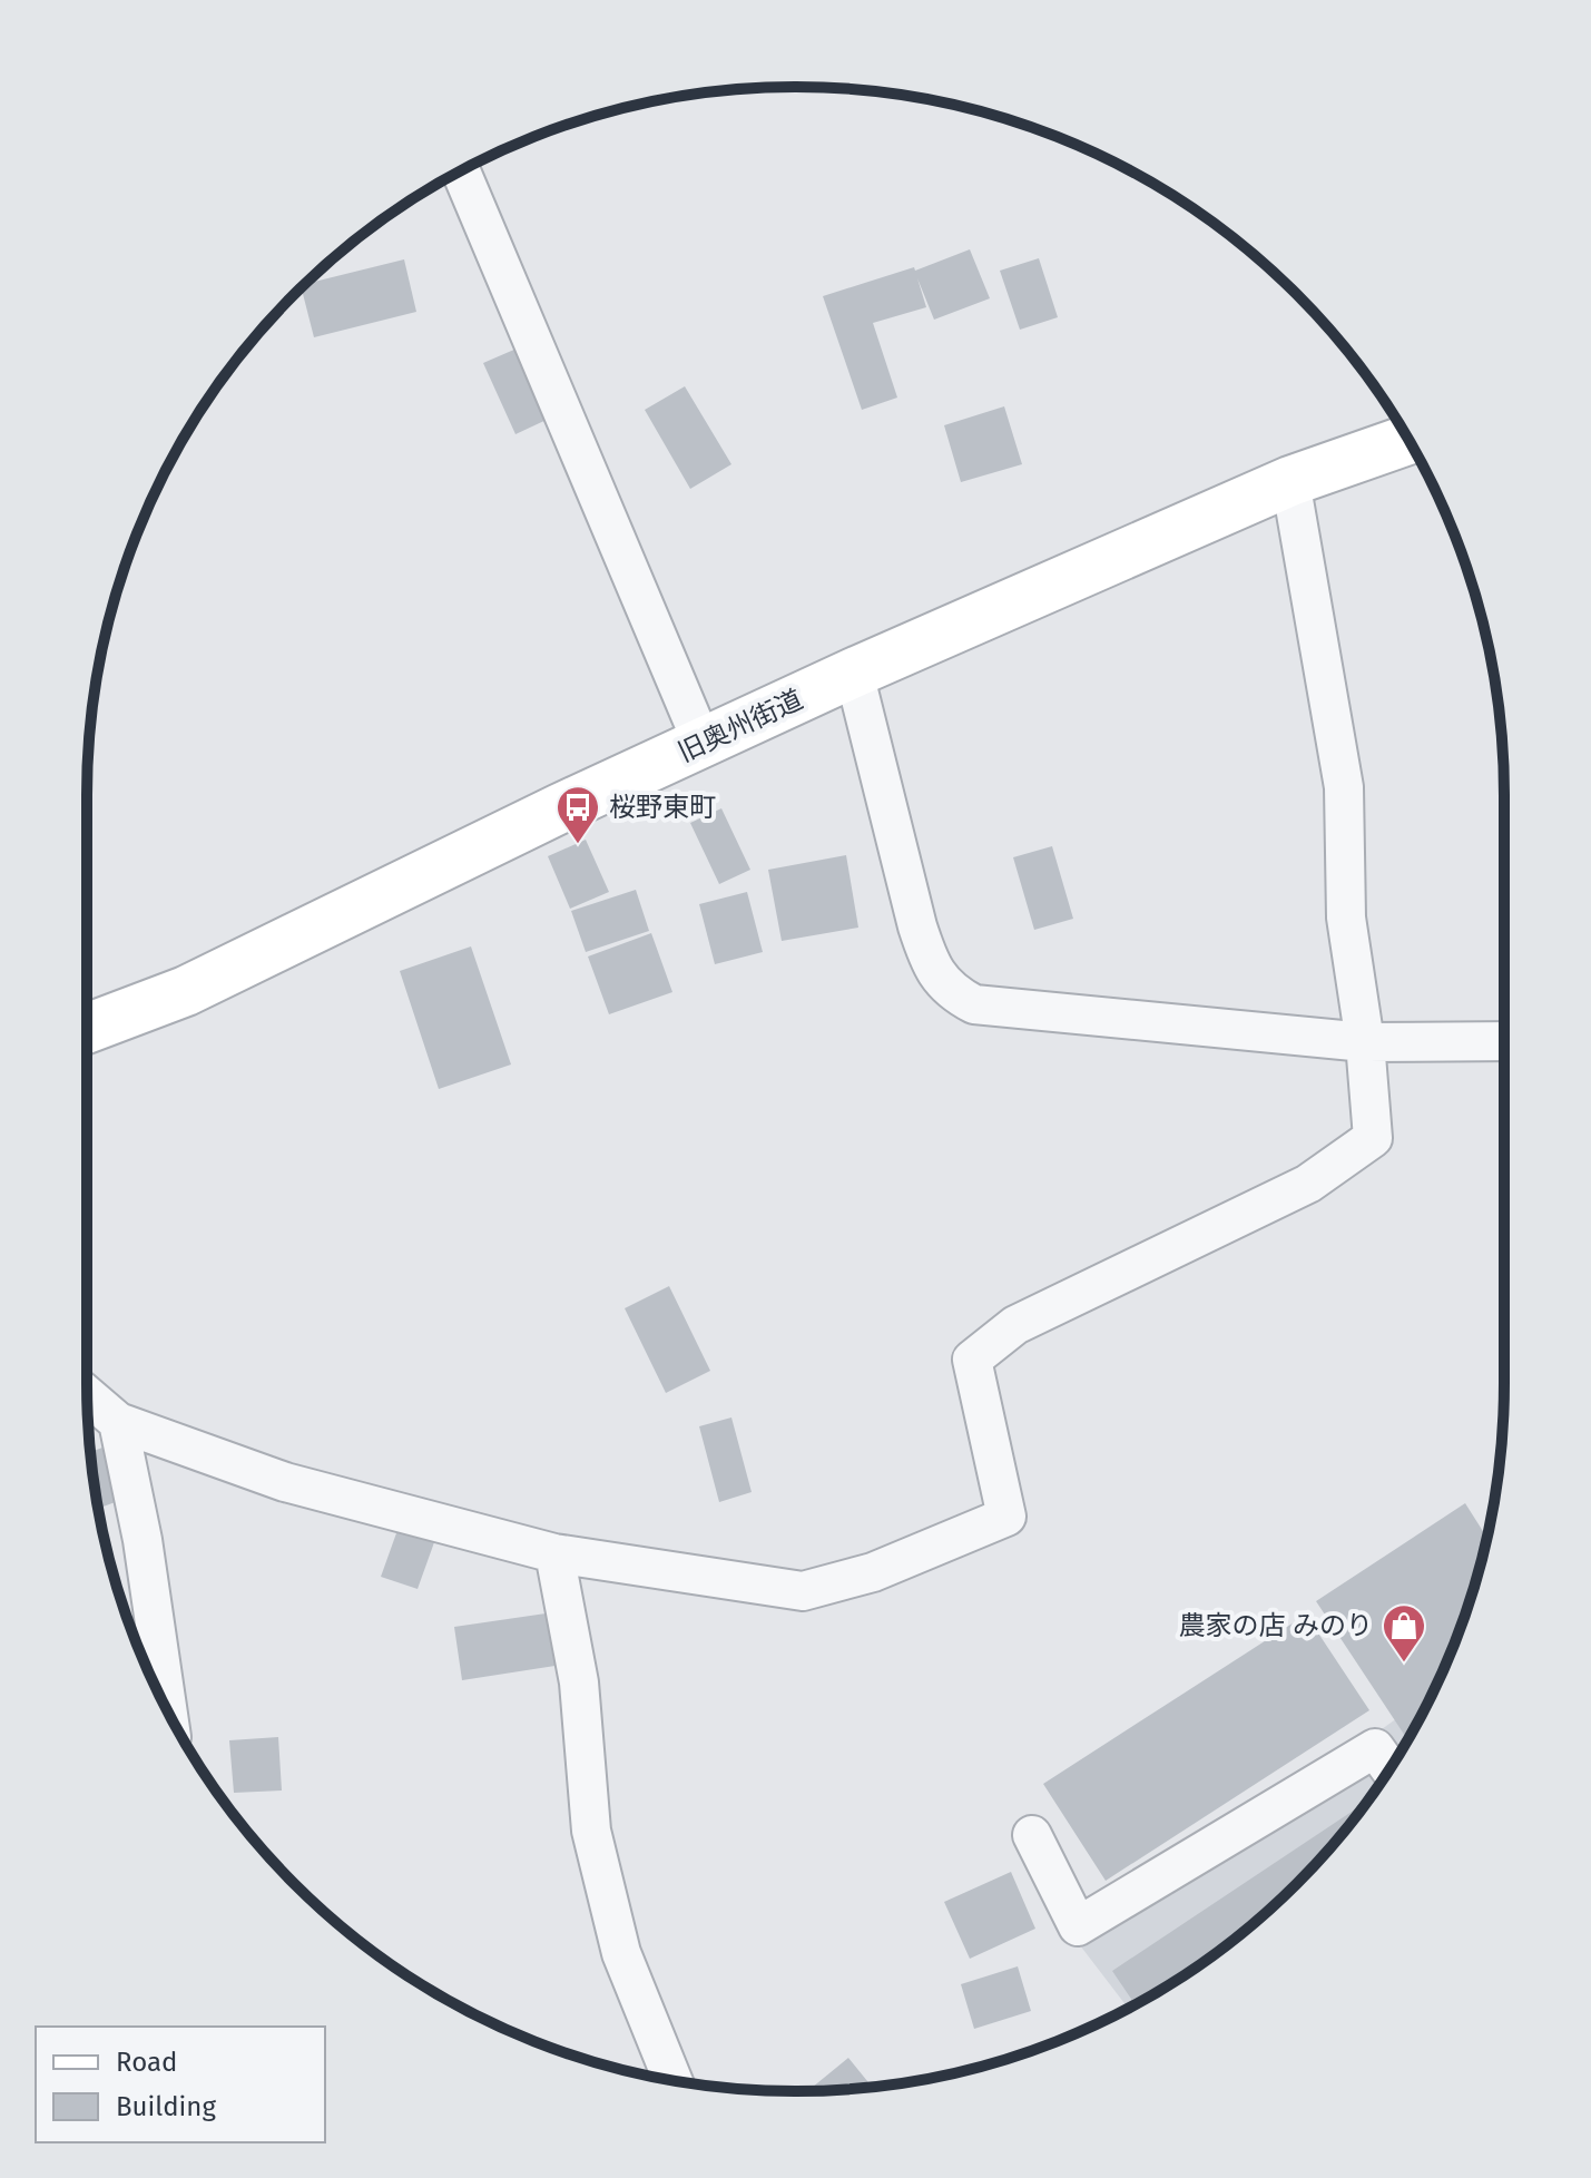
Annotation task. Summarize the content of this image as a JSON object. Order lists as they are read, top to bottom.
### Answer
{
  "streets": {
    "street": ["旧奥州街道"]
  },
  "places": {
    "bus stop": ["桜野東町"],
    "shop": ["農家の店 みのり"]
  },
  "legend": ["Road", "Building"]
}
